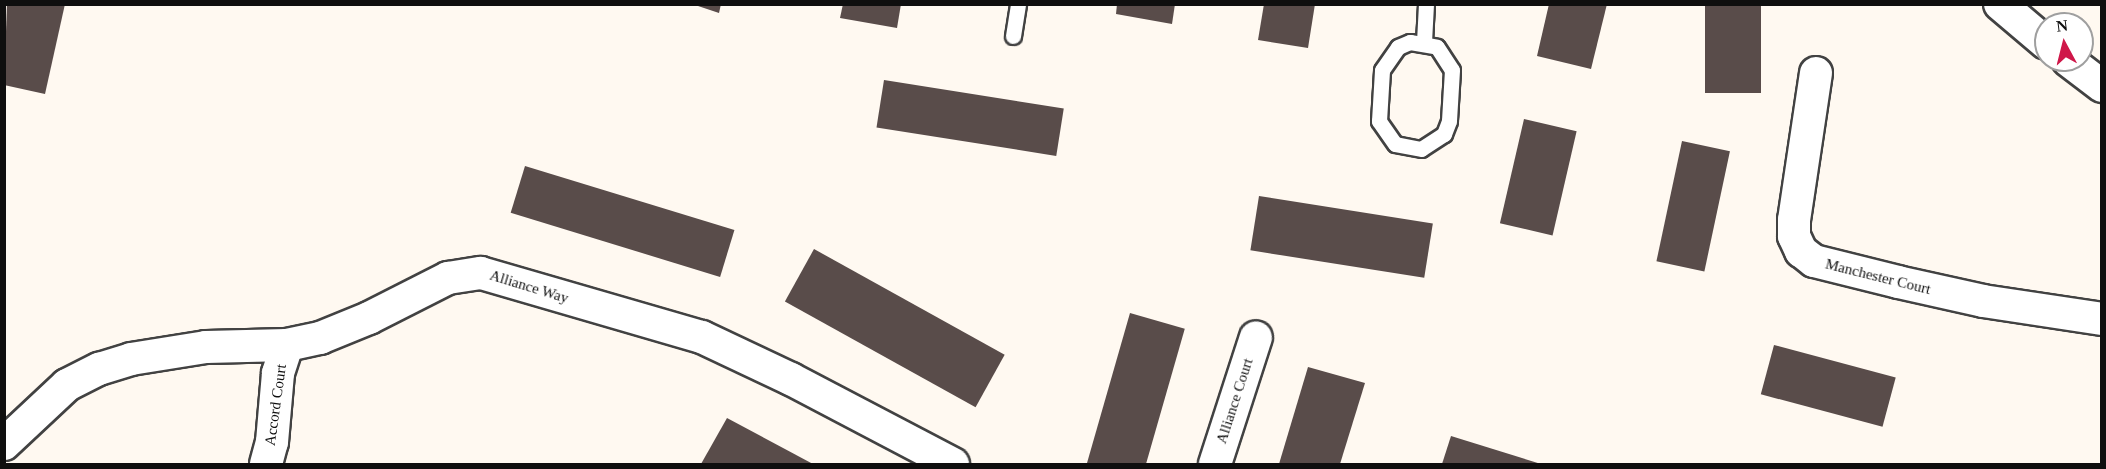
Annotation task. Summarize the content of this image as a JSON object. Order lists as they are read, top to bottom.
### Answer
{
  "streets": {
    "street": [
      "Manchester Court",
      "Alliance Way",
      "Alliance Court",
      "Accord Court"
    ]
  },
  "crossings": [
    ["Alliance Way", "Accord Court"]
  ],
  "north": "top"
}
